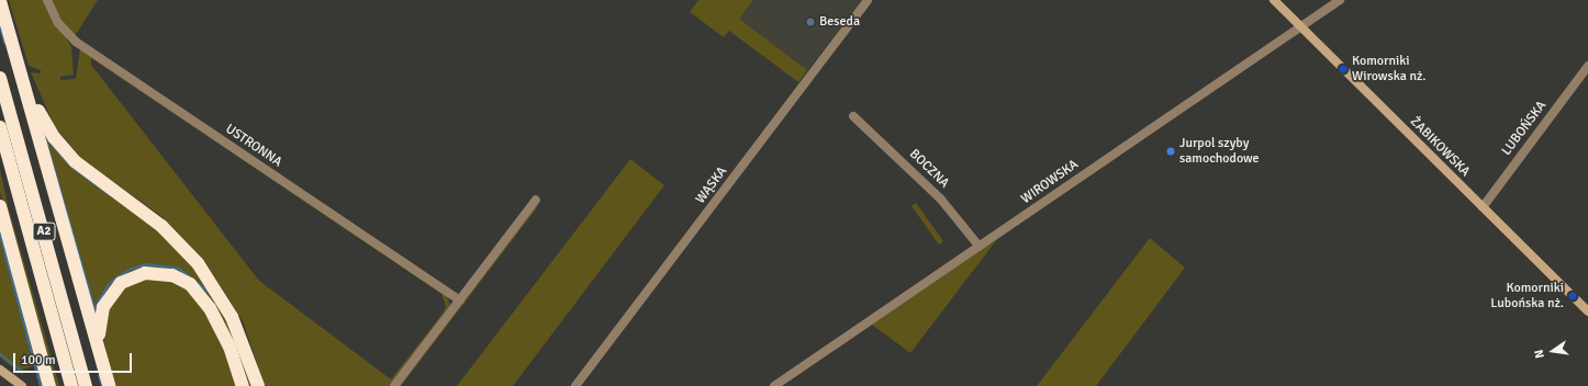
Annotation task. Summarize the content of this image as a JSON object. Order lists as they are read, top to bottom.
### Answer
{
  "streets": {
    "highway": ["A2"],
    "street": [
      "LUBOŃSKA",
      "USTRONNA",
      "ŻABIKOWSKA",
      "BOCZNA",
      "WIROWSKA",
      "WĄSKA"
    ]
  },
  "crossings": [
    ["LUBOŃSKA", "ŻABIKOWSKA"],
    ["ŻABIKOWSKA", "WIROWSKA"],
    ["BOCZNA", "WIROWSKA"]
  ],
  "places": [
    "Beseda",
    "Komorniki Wirowska nż.",
    "Jurpol szyby samochodowe",
    "Komorniki Lubońska nż."
  ],
  "scale_bar": "100 m",
  "north": "left"
}
